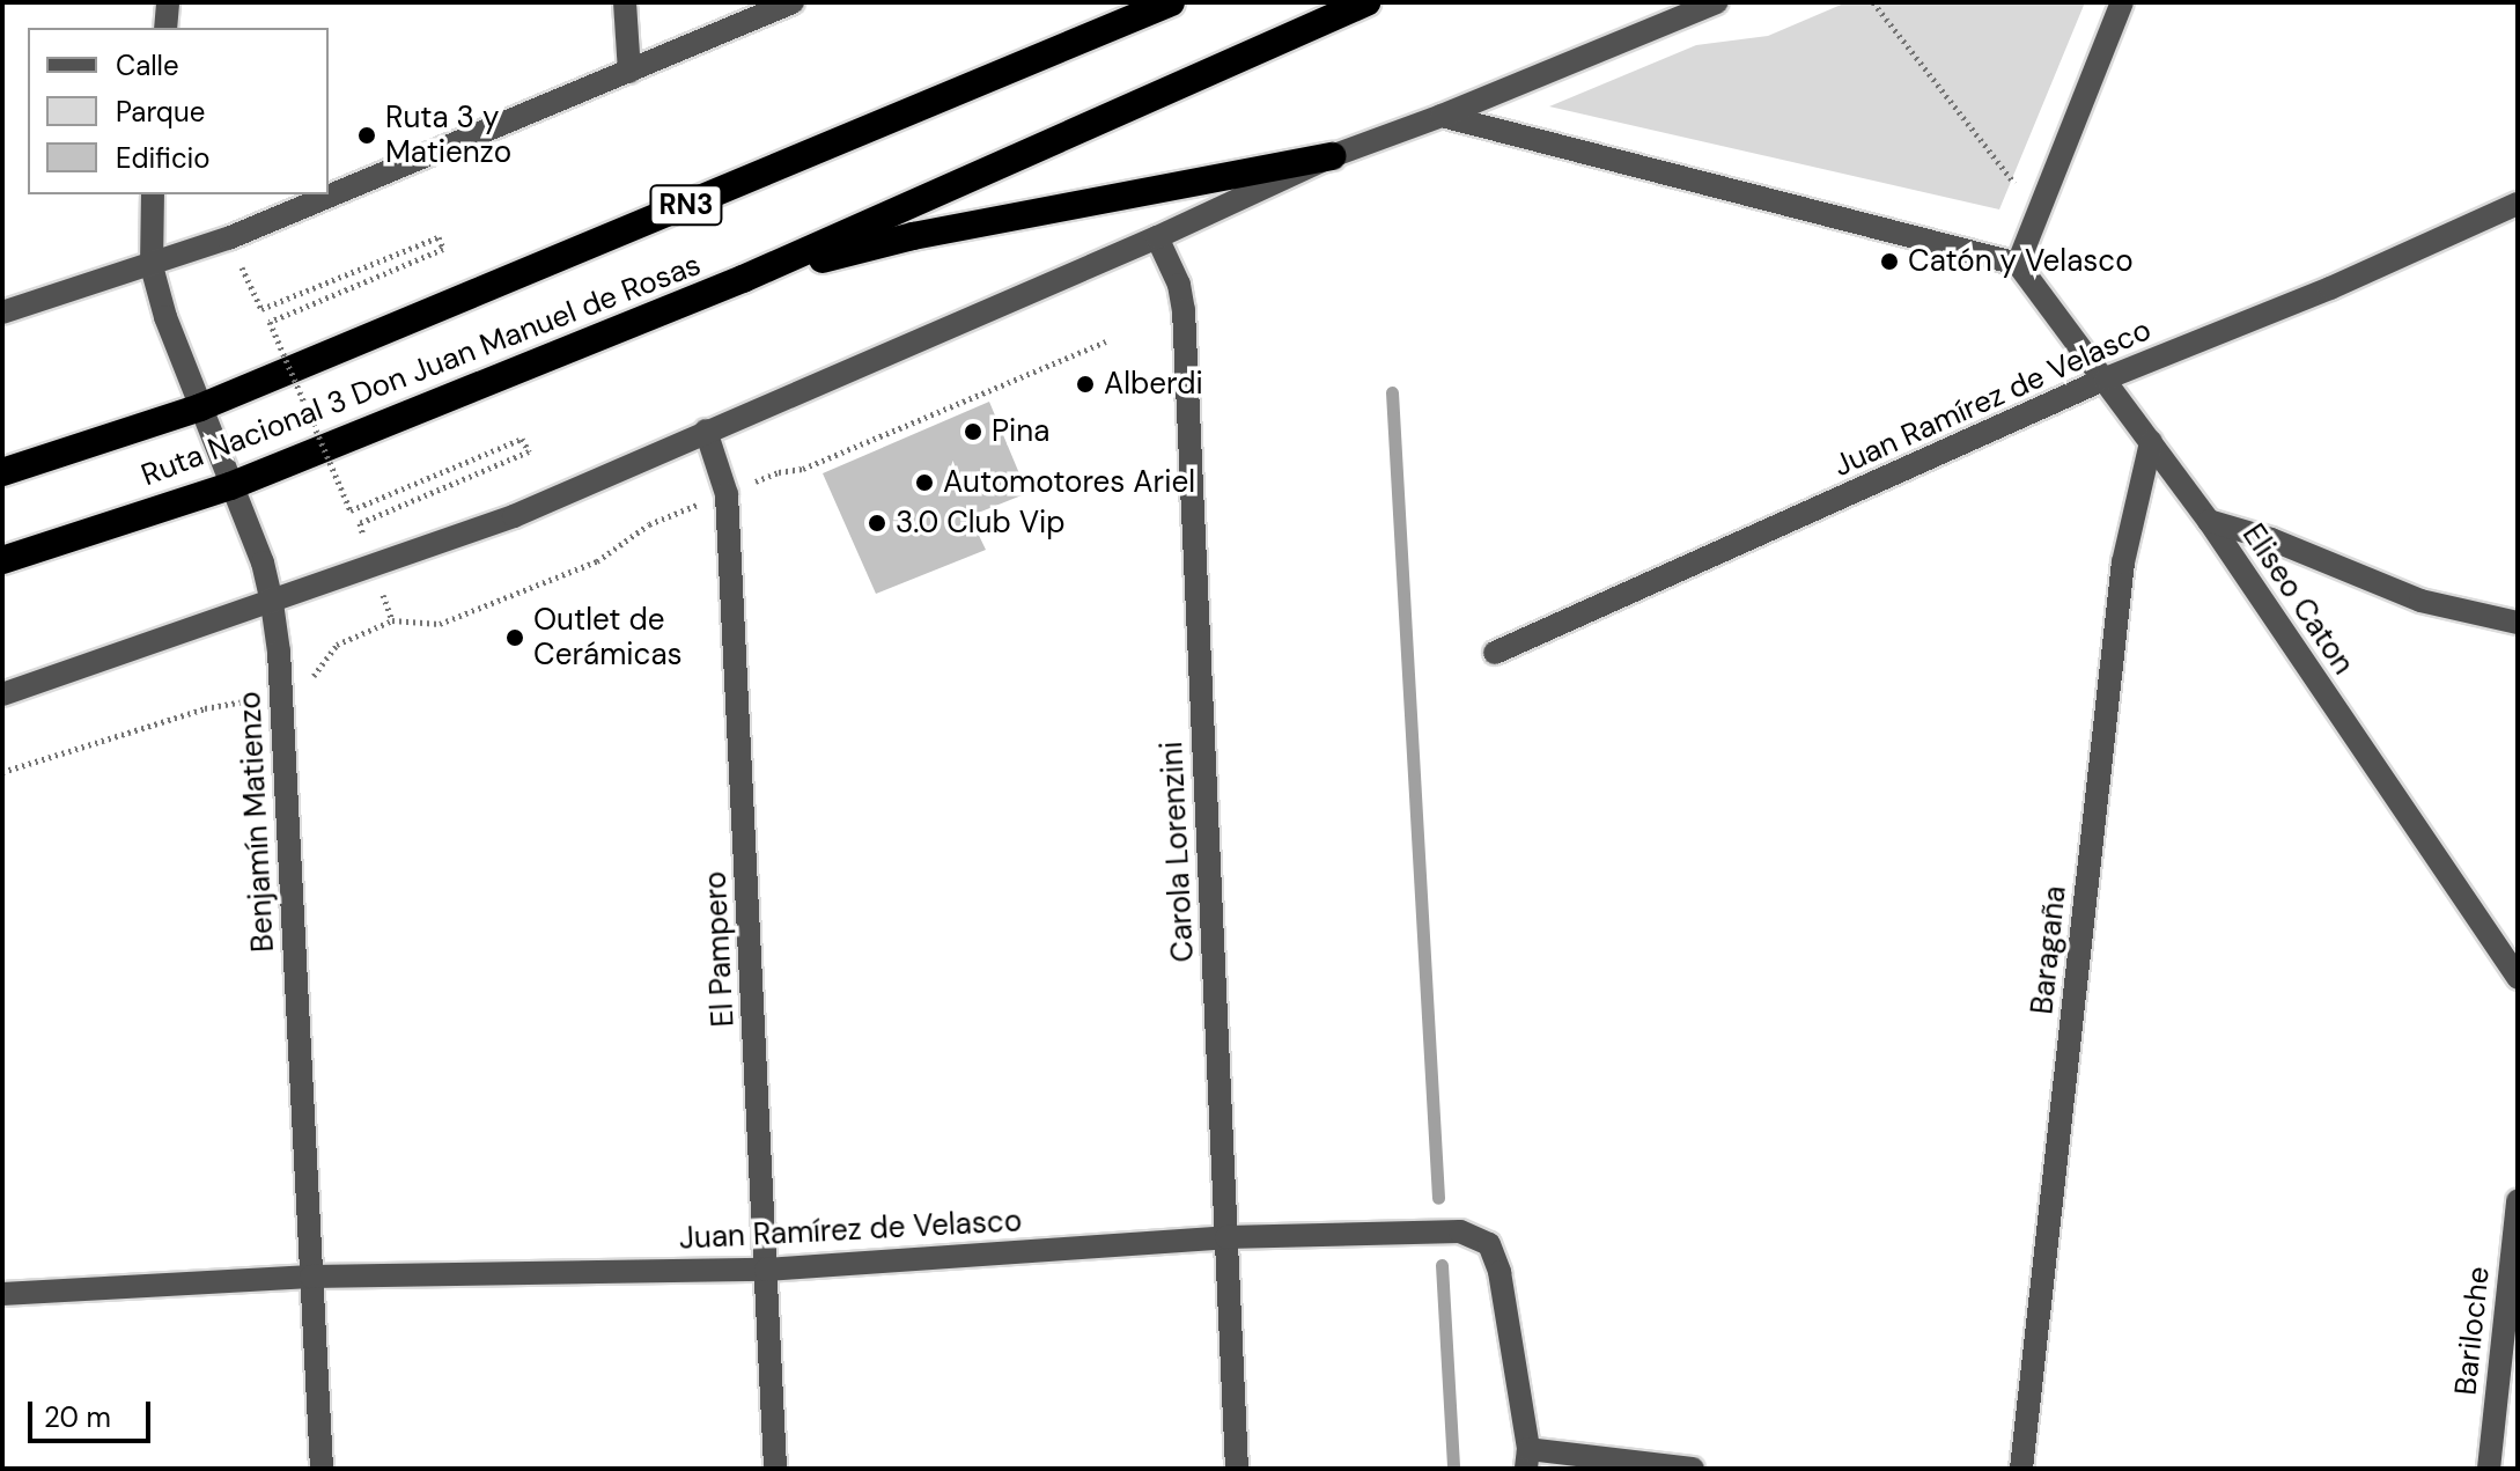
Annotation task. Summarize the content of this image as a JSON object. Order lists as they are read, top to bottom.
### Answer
{
  "streets": {
    "highway": ["RN3", "Ruta Nacional 3 Don Juan Manuel de Rosas"],
    "street": [
      "Juan Ramírez de Velasco",
      "Eliseo Caton",
      "Benjamín Matienzo",
      "Carola Lorenzini",
      "El Pampero",
      "Baragaña",
      "Bariloche"
    ]
  },
  "crossings": [
    ["Ruta Nacional 3 Don Juan Manuel de Rosas", "Benjamín Matienzo"],
    ["Juan Ramírez de Velasco", "Eliseo Caton"],
    ["Juan Ramírez de Velasco", "Benjamín Matienzo"],
    ["Juan Ramírez de Velasco", "Carola Lorenzini"],
    ["Juan Ramírez de Velasco", "El Pampero"],
    ["Eliseo Caton", "Baragaña"]
  ],
  "places": [
    "Ruta 3 y Matienzo",
    "Catón y Velasco",
    "Alberdi",
    "Pina",
    "Automotores Ariel",
    "3.0 Club Vip",
    "Outlet de Cerámicas"
  ],
  "legend": ["Calle", "Parque", "Edificio"],
  "scale_bar": "20 m"
}
